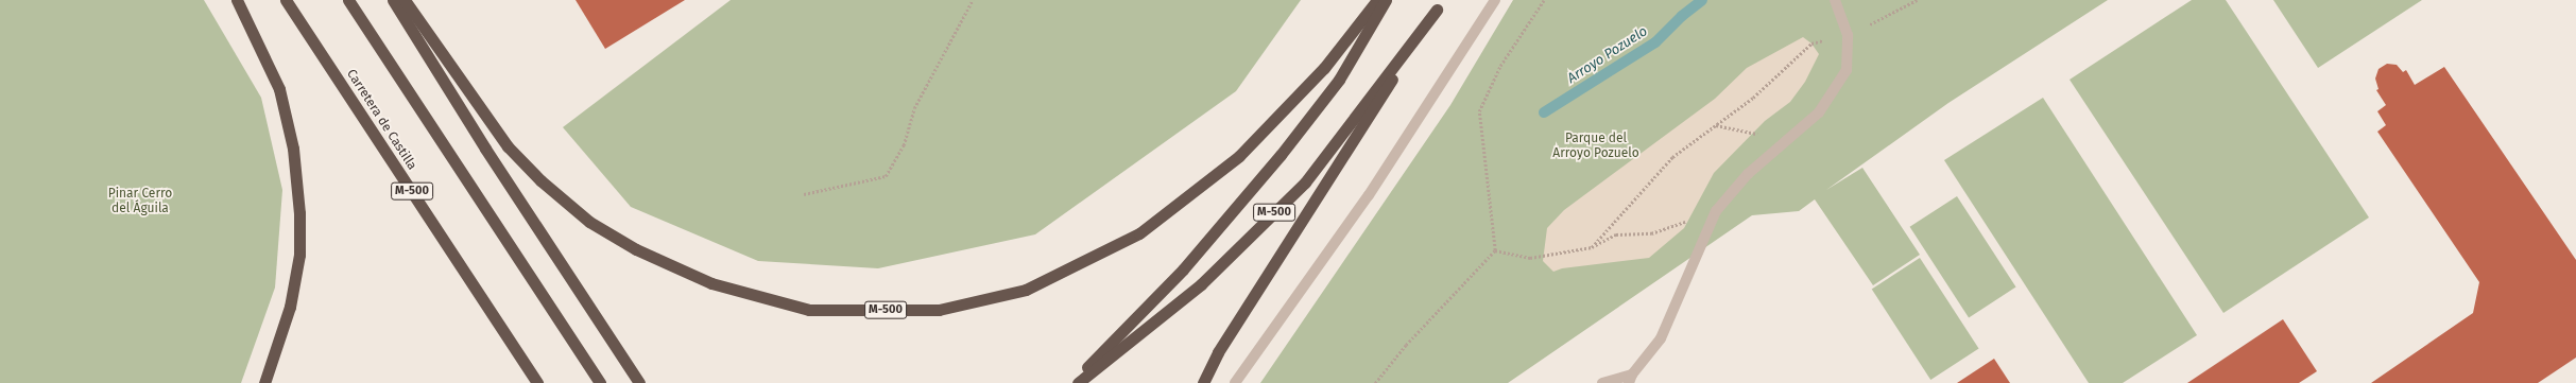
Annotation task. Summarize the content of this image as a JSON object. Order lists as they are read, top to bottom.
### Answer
{
  "streets": {
    "highway": ["Carretera de Castilla", "M-500"]
  },
  "water": ["Arroyo Pozuelo"],
  "parks": ["Parque del Arroyo Pozuelo", "Pinar Cerro del Águila"]
}
